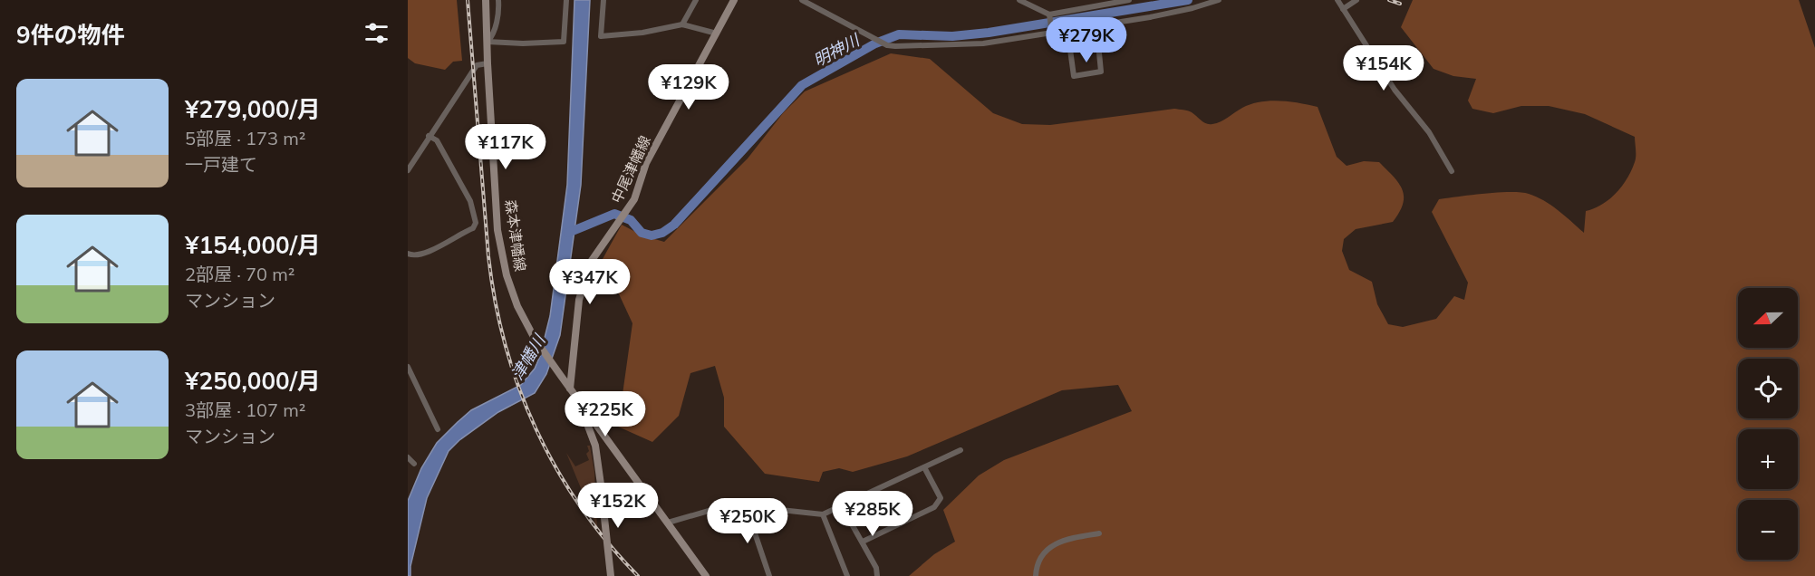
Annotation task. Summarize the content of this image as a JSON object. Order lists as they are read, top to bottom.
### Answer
{
  "streets": {
    "main road": ["中尾津幡線", "森本津幡線"]
  },
  "crossings": [
    ["中尾津幡線", "森本津幡線"]
  ],
  "water": ["明神川", "津幡川"],
  "north": "left",
  "page": {
    "heading": "9件の物件",
    "price": [
      "¥279K",
      "¥154K",
      "¥129K",
      "¥117K",
      "¥347K",
      "¥225K",
      "¥152K",
      "¥285K",
      "¥250K"
    ],
    "list": [
      {
        "name": "¥279,000/月",
        "note": "5部屋 · 173 m² · 一戸建て"
      },
      {
        "name": "¥154,000/月",
        "note": "2部屋 · 70 m² · マンション"
      },
      {
        "name": "¥250,000/月",
        "note": "3部屋 · 107 m² · マンション"
      }
    ],
    "map_buttons": ["+", "−"]
  }
}
